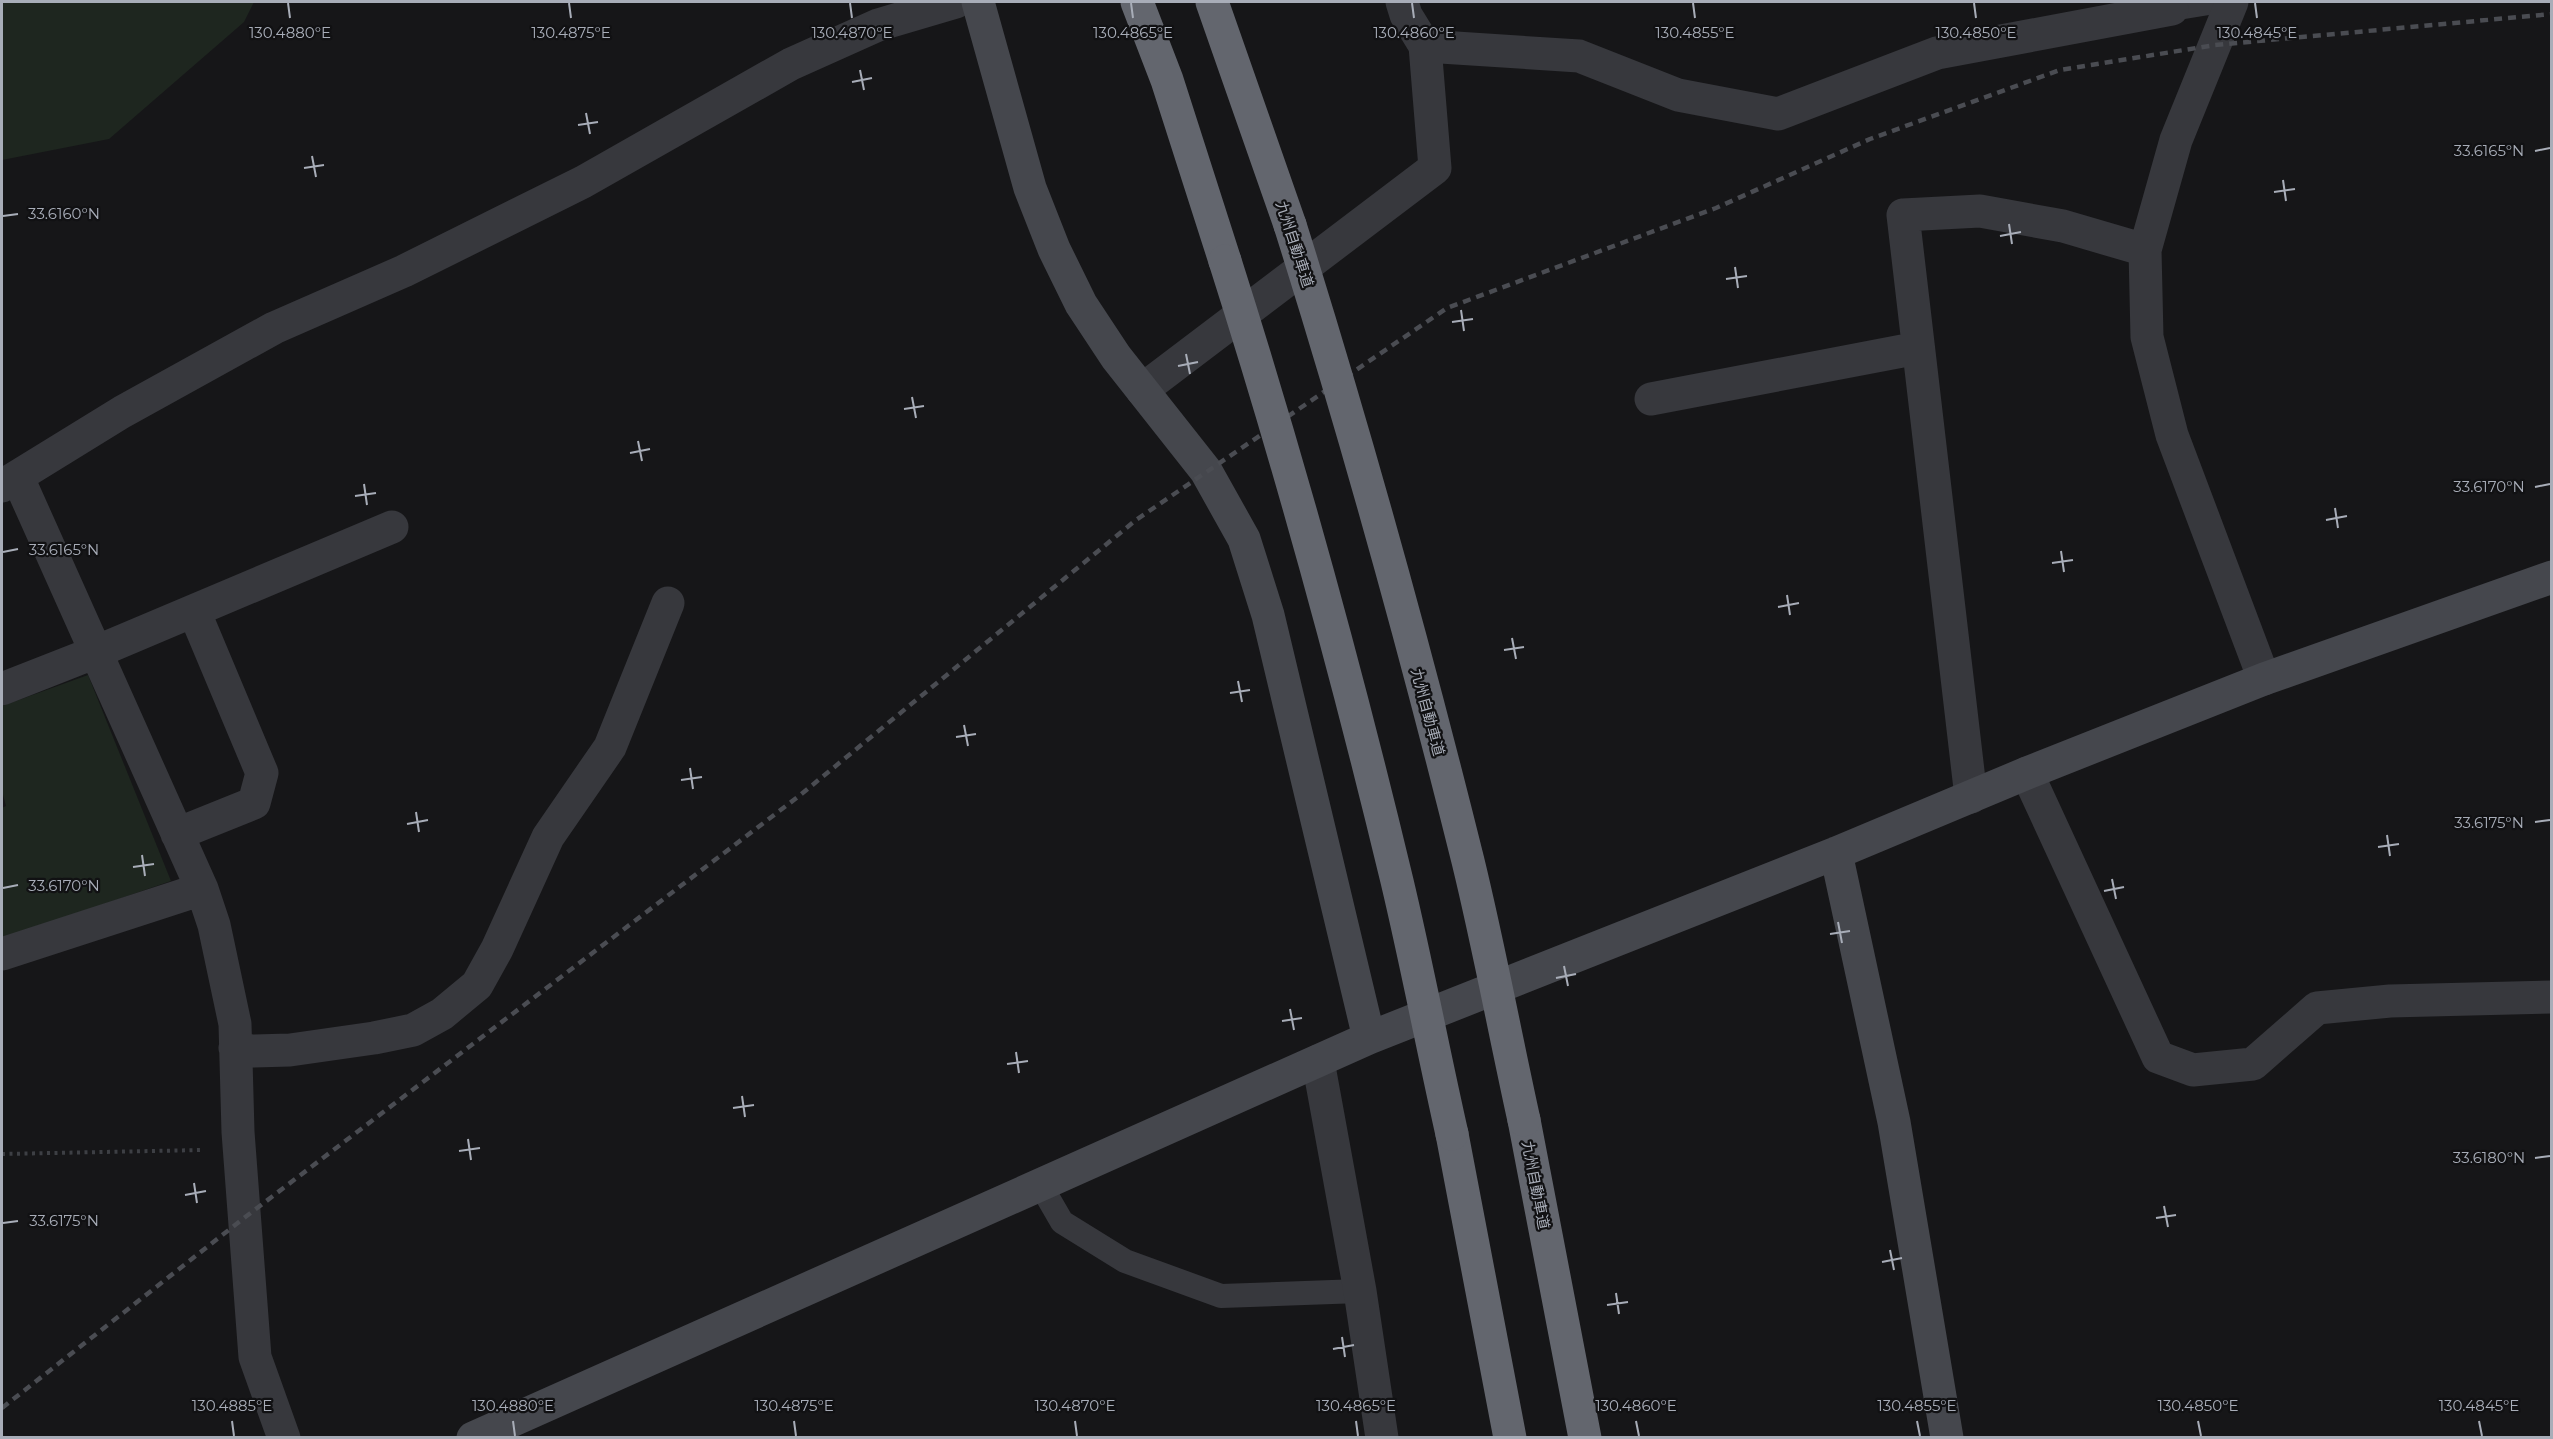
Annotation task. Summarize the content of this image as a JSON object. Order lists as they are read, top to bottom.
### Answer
{
  "streets": {
    "highway": ["九州自動車道"]
  },
  "coordinates": [
    "130.4880°E",
    "130.4875°E",
    "130.4870°E",
    "130.4865°E",
    "130.4860°E",
    "130.4850°E",
    "130.4845°E",
    "130.4855°E",
    "33.6165°N",
    "33.6160°N",
    "33.6170°N",
    "33.6175°N",
    "33.6180°N",
    "130.4885°E"
  ]
}
